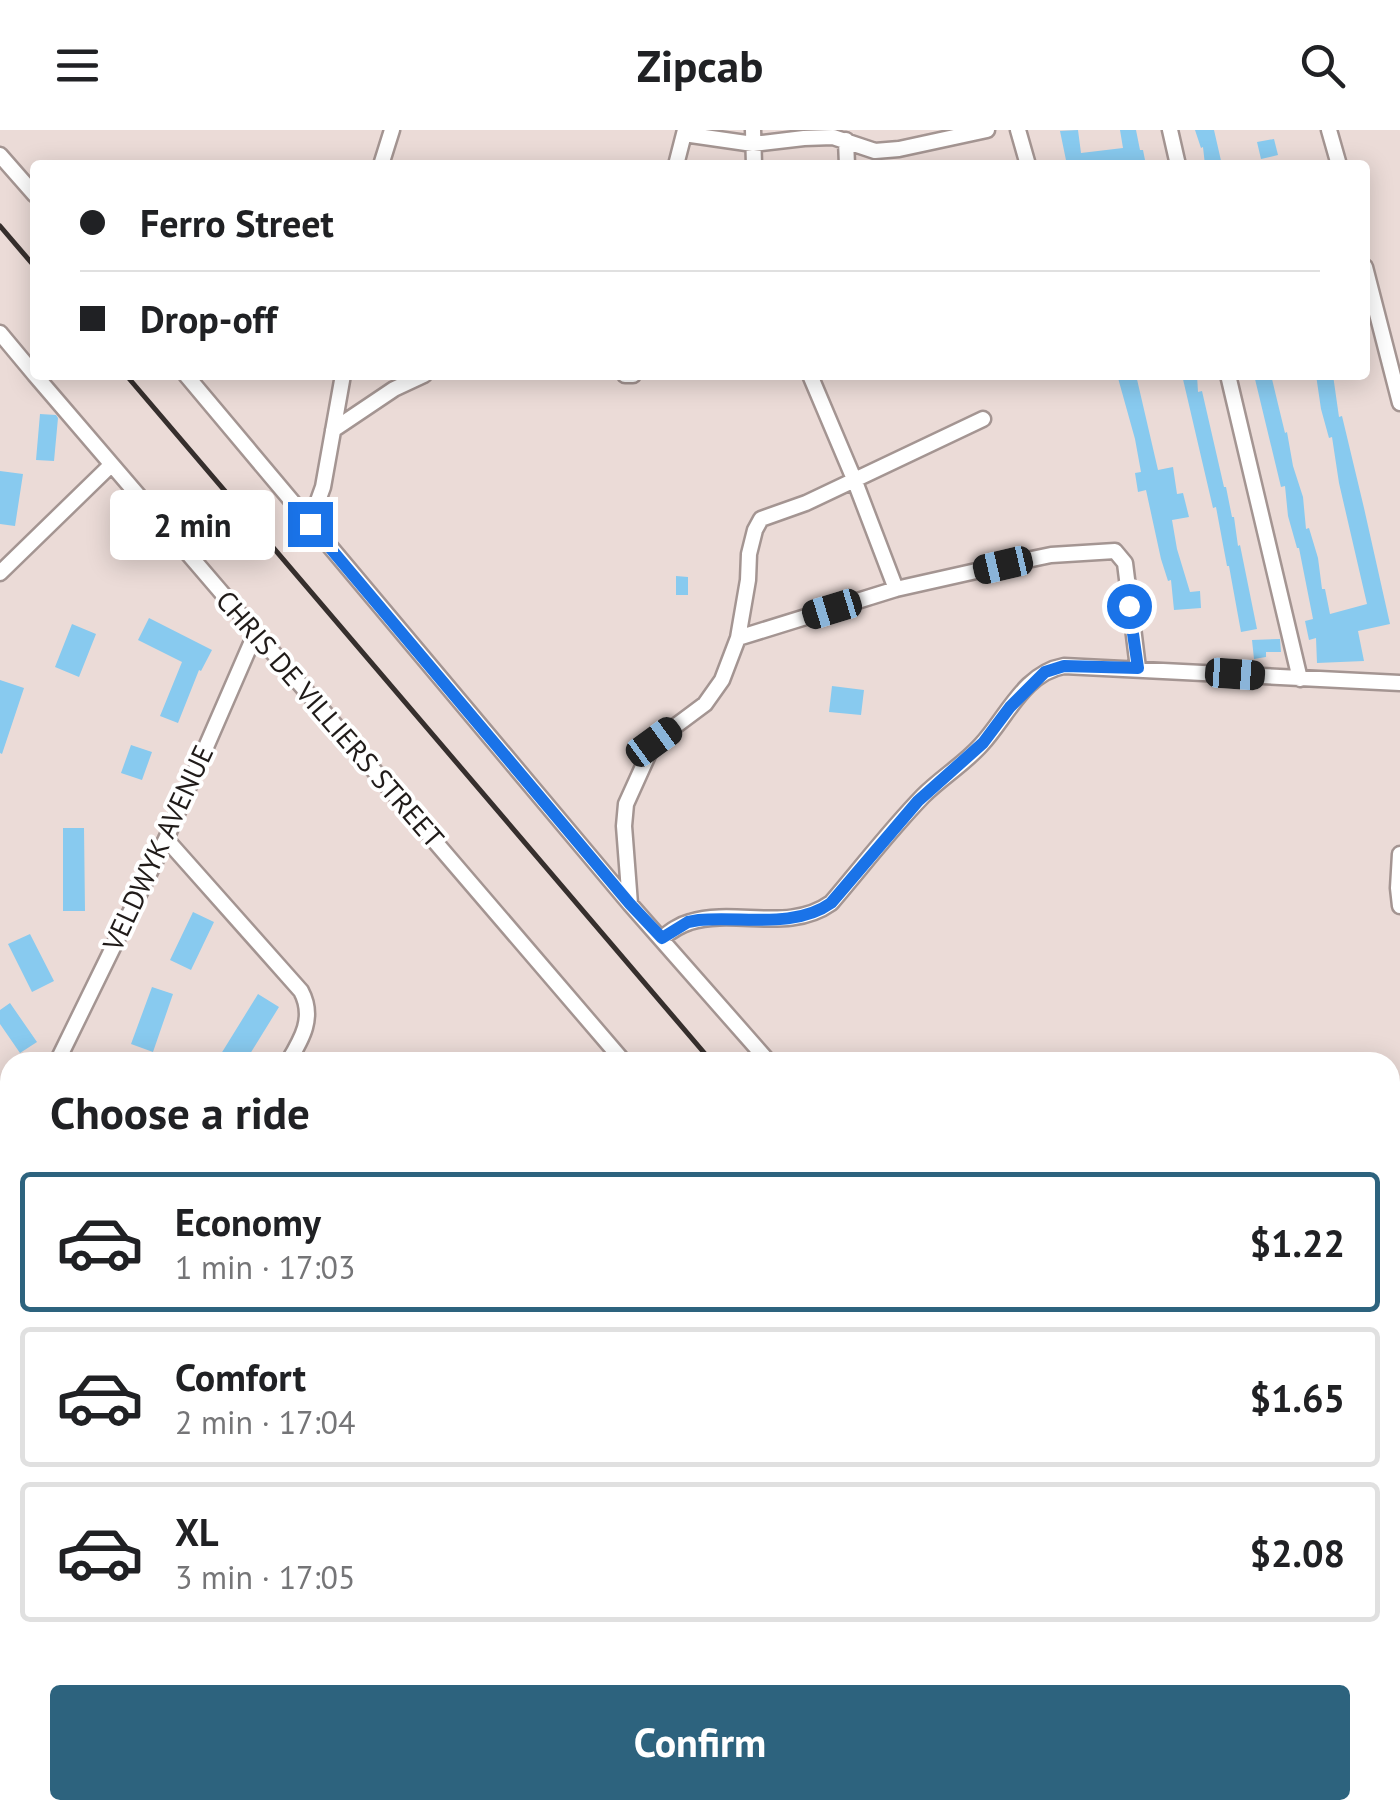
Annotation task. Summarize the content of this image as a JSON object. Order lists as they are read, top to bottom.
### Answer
{
  "streets": {
    "street": ["CHRIS DE VILLIERS STREET", "VELDWYK AVENUE"]
  },
  "crossings": [
    ["CHRIS DE VILLIERS STREET", "VELDWYK AVENUE"]
  ],
  "page": {
    "header": "Zipcab",
    "banner": ["Ferro Street", "Drop-off"],
    "bubble": "2 min",
    "heading": "Choose a ride",
    "list": [
      {
        "name": "Economy",
        "note": "1 min · 17:03",
        "value": "$1.22"
      },
      {
        "name": "Comfort",
        "note": "2 min · 17:04",
        "value": "$1.65"
      },
      {
        "name": "XL",
        "note": "3 min · 17:05",
        "value": "$2.08"
      }
    ],
    "buttons": "Confirm"
  }
}
